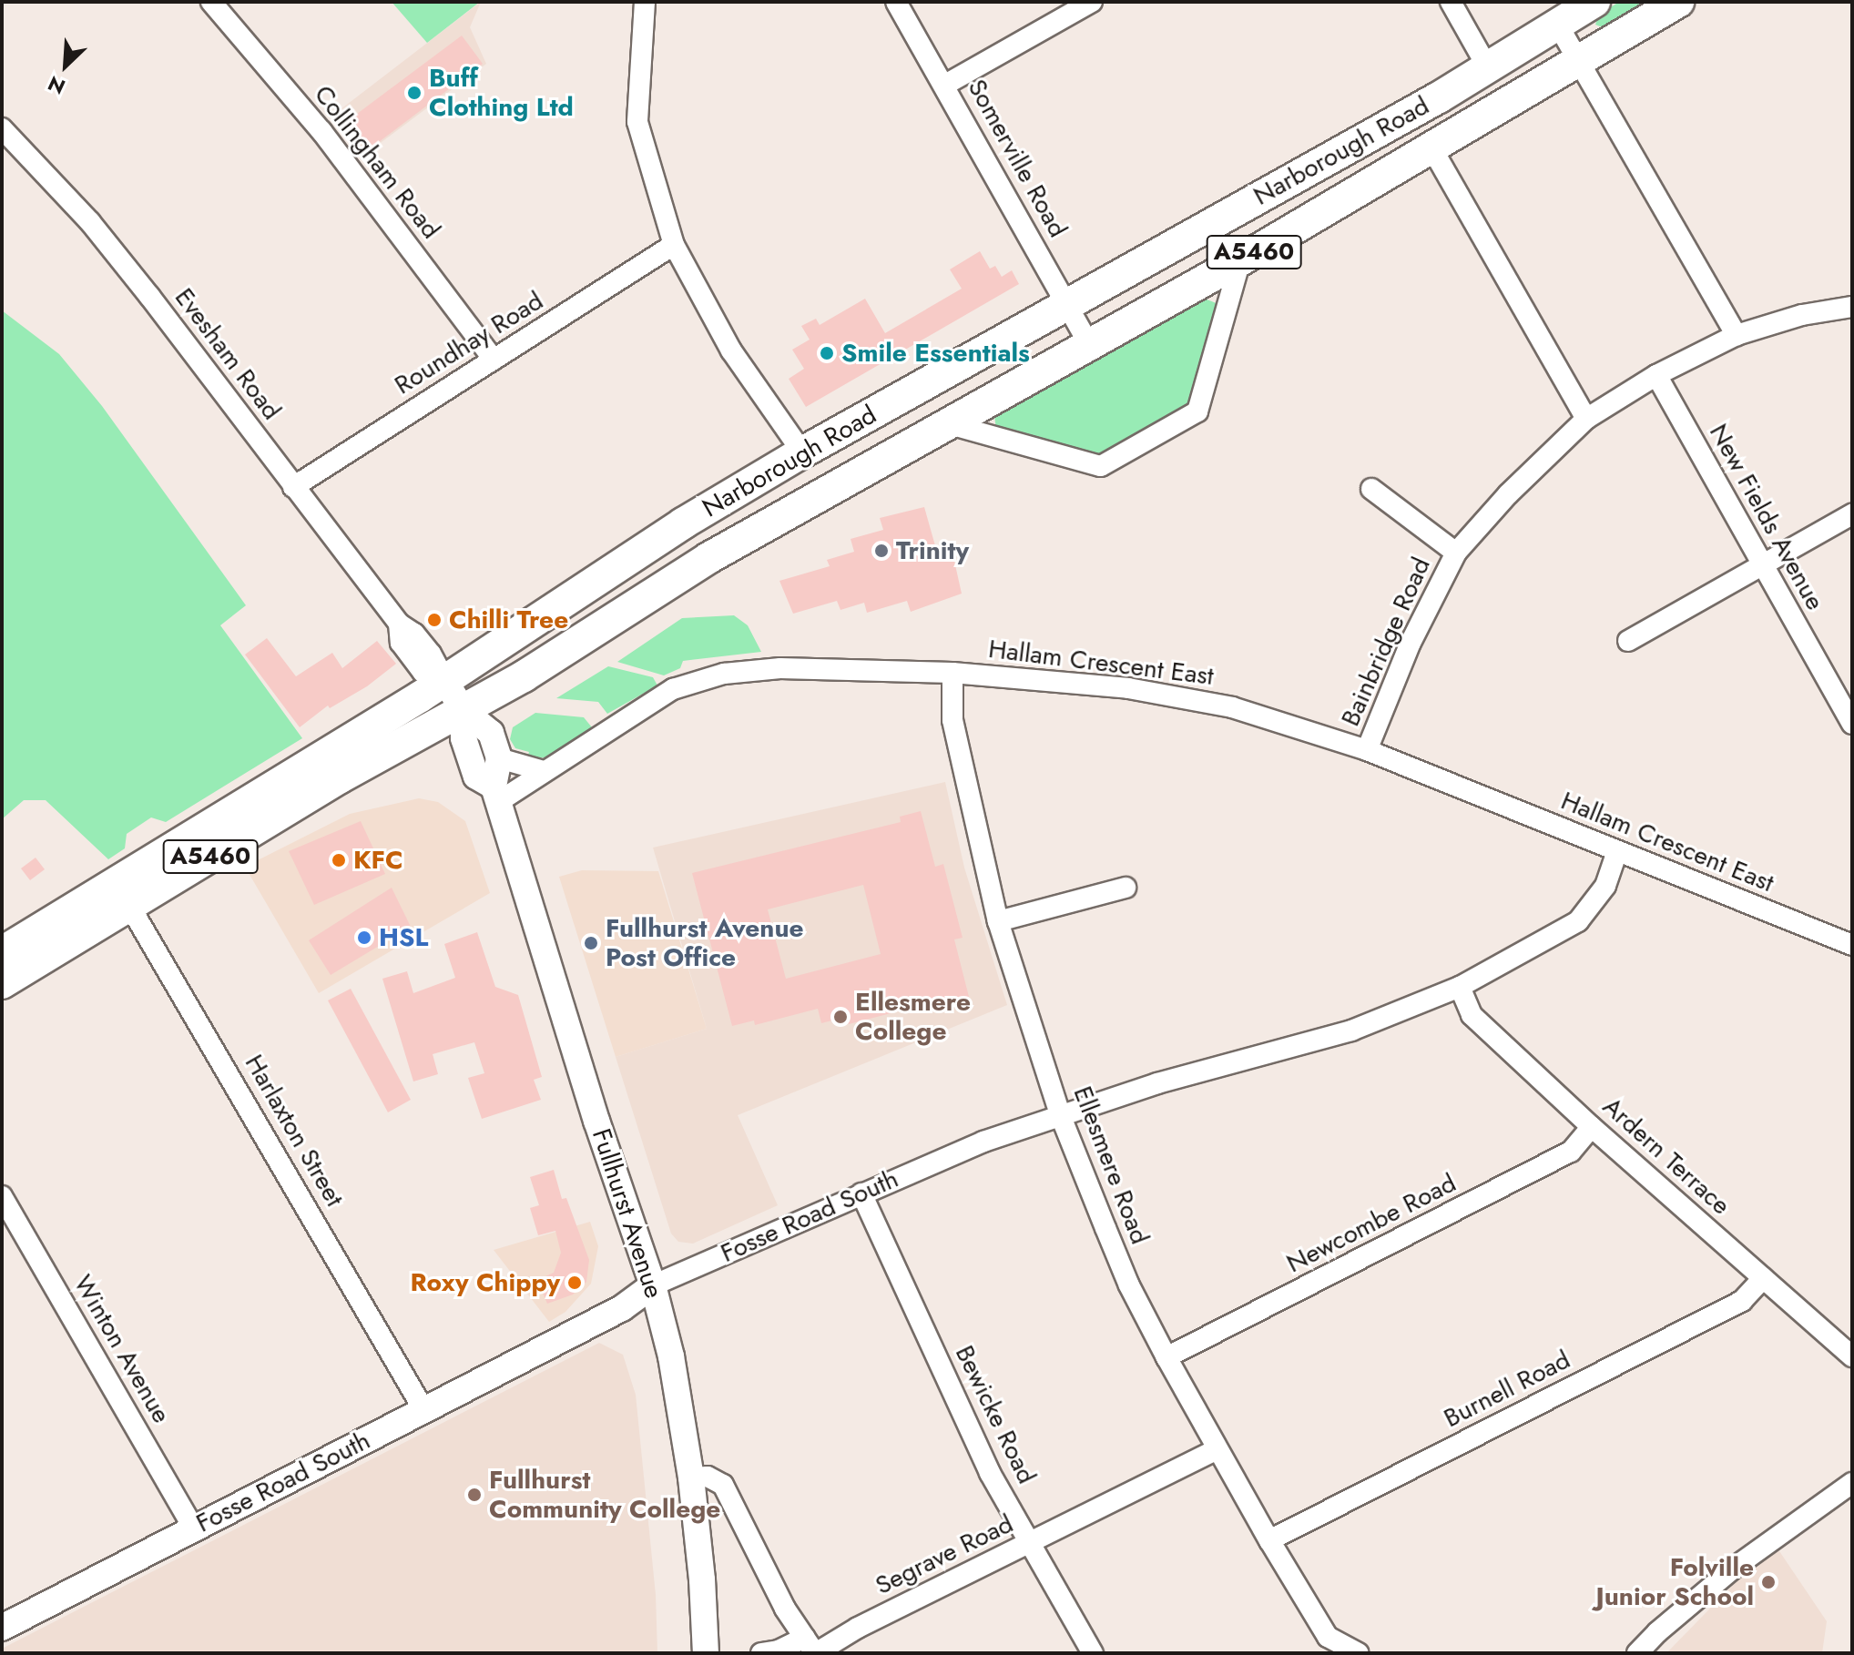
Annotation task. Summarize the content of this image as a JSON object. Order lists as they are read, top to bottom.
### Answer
{
  "streets": {
    "main road": ["Narborough Road", "A5460"],
    "street": [
      "Somerville Road",
      "Collingham Road",
      "Roundhay Road",
      "Evesham Road",
      "New Fields Avenue",
      "Bainbridge Road",
      "Hallam Crescent East",
      "Harlaxton Street",
      "Ardern Terrace",
      "Ellesmere Road",
      "Fullhurst Avenue",
      "Fosse Road South",
      "Newcombe Road",
      "Winton Avenue",
      "Burnell Road",
      "Bewicke Road",
      "Segrave Road"
    ]
  },
  "crossings": [
    ["Narborough Road", "Somerville Road"],
    ["Narborough Road", "Evesham Road"],
    ["Narborough Road", "Harlaxton Street"],
    ["Narborough Road", "Fullhurst Avenue"],
    ["Collingham Road", "Roundhay Road"],
    ["Roundhay Road", "Evesham Road"],
    ["Evesham Road", "Fullhurst Avenue"],
    ["New Fields Avenue", "Bainbridge Road"],
    ["Bainbridge Road", "Hallam Crescent East"],
    ["Hallam Crescent East", "Ellesmere Road"],
    ["Hallam Crescent East", "Fullhurst Avenue"],
    ["Hallam Crescent East", "Fosse Road South"],
    ["Harlaxton Street", "Fosse Road South"],
    ["Ardern Terrace", "Fosse Road South"],
    ["Ardern Terrace", "Newcombe Road"],
    ["Ardern Terrace", "Burnell Road"],
    ["Ellesmere Road", "Fosse Road South"],
    ["Ellesmere Road", "Newcombe Road"],
    ["Ellesmere Road", "Burnell Road"],
    ["Ellesmere Road", "Segrave Road"],
    ["Fullhurst Avenue", "Fosse Road South"],
    ["Fosse Road South", "Winton Avenue"],
    ["Fosse Road South", "Bewicke Road"],
    ["Bewicke Road", "Segrave Road"]
  ],
  "places": [
    "Buff Clothing Ltd",
    "Smile Essentials",
    "Trinity",
    "Chilli Tree",
    "KFC",
    "HSL",
    "Fullhurst Avenue Post Office",
    "Ellesmere College",
    "Roxy Chippy",
    "Fullhurst Community College",
    "Folville Junior School"
  ],
  "north": "bottom left"
}
